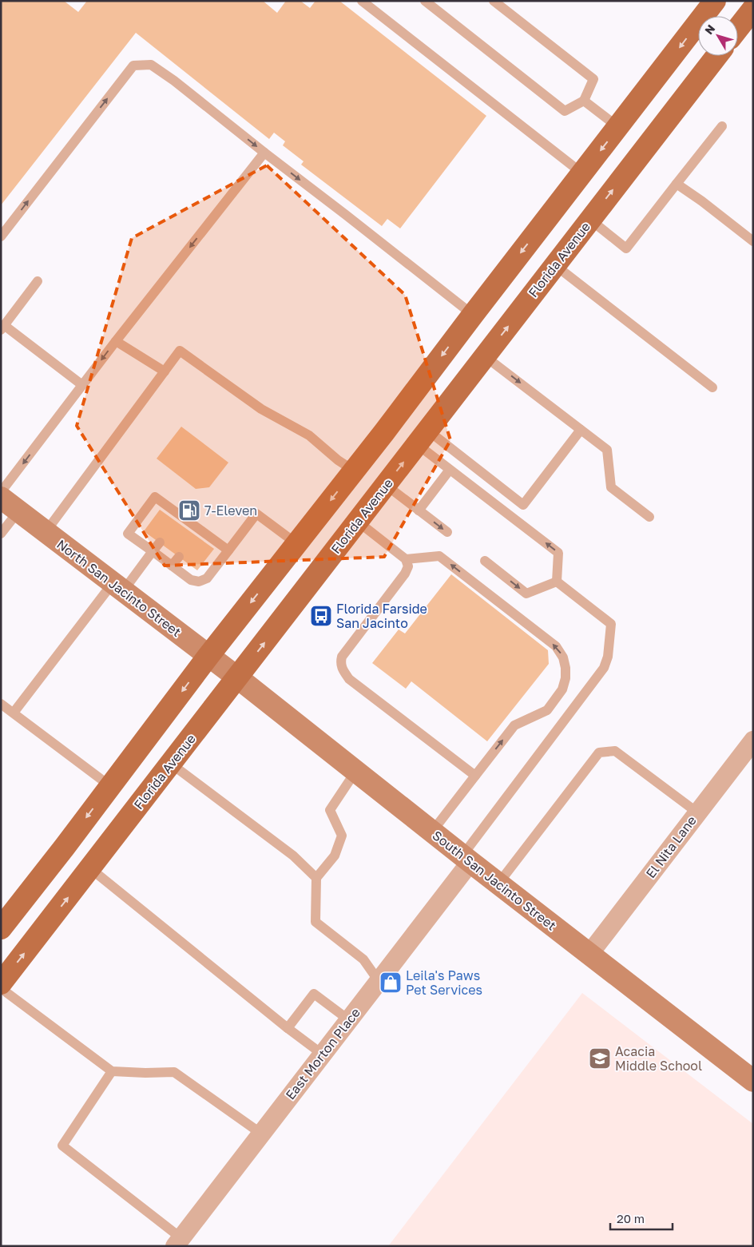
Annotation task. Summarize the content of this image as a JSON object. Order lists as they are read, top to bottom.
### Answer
{
  "streets": {
    "main road": ["Florida Avenue", "North San Jacinto Street", "South San Jacinto Street"],
    "street": ["El Nita Lane", "East Morton Place"]
  },
  "crossings": [
    ["Florida Avenue", "North San Jacinto Street"],
    ["Florida Avenue", "South San Jacinto Street"],
    ["North San Jacinto Street", "South San Jacinto Street"],
    ["El Nita Lane", "South San Jacinto Street"],
    ["South San Jacinto Street", "East Morton Place"]
  ],
  "places": {
    "fuel station": ["7-Eleven"],
    "bus stop": ["Florida Farside San Jacinto"],
    "shop": ["Leila's Paws Pet Services"],
    "school or university": ["Acacia Middle School"]
  },
  "scale_bar": "20 m",
  "north": "top left"
}
